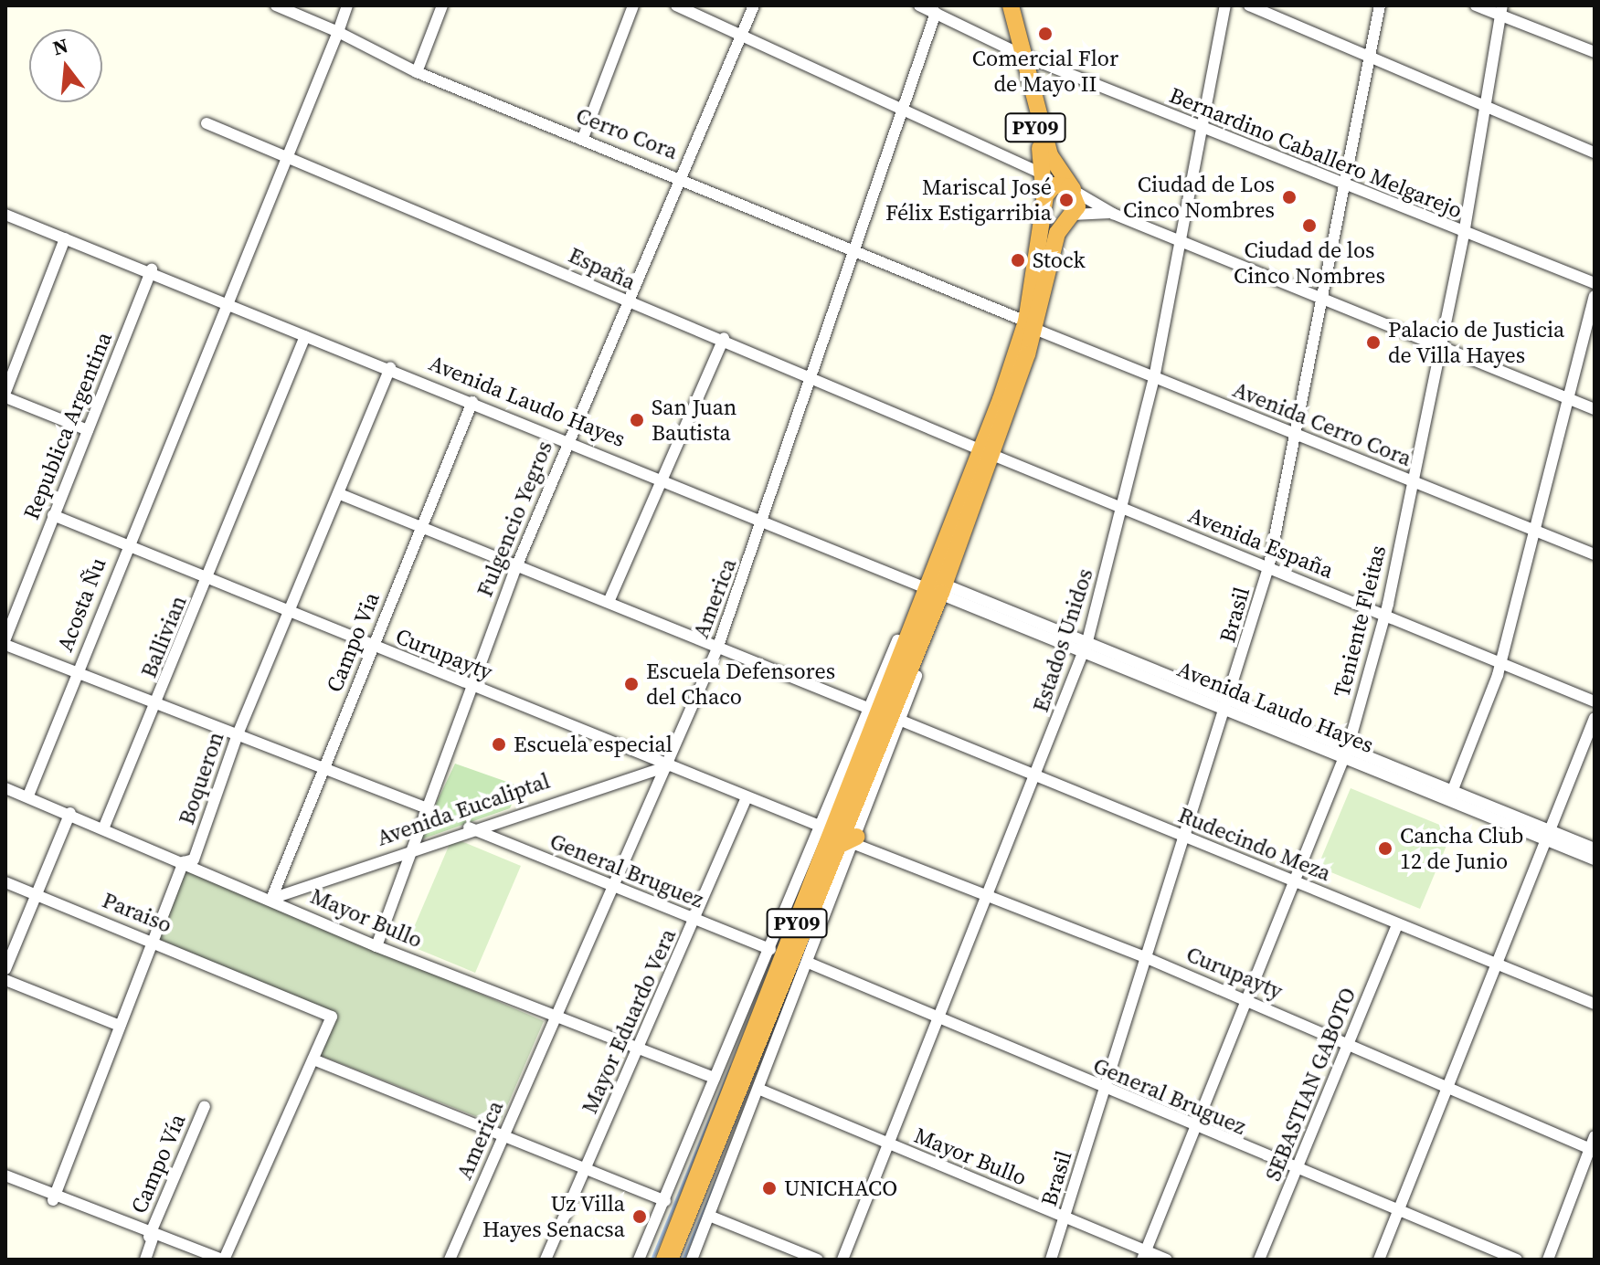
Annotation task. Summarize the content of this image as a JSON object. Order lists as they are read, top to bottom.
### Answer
{
  "streets": {
    "highway": ["PY09"],
    "street": [
      "Cerro Cora",
      "Bernardino Caballero Melgarejo",
      "España",
      "Avenida Laudo Hayes",
      "Avenida Cerro Cora",
      "Republica Argentina",
      "Fulgencio Yegros",
      "Avenida España",
      "America",
      "Acosta Ñu",
      "Brasil",
      "Teniente Fleitas",
      "Ballivian",
      "Estados Unidos",
      "Campo Via",
      "Curupayty",
      "Boqueron",
      "Avenida Eucaliptal",
      "Rudecindo Meza",
      "General Bruguez",
      "Paraiso",
      "Mayor Bullo",
      "Mayor Eduardo Vera",
      "SEBASTIAN GABOTO",
      "Campo Vía"
    ]
  },
  "crossings": [
    ["PY09", "Cerro Cora"],
    ["PY09", "Bernardino Caballero Melgarejo"],
    ["PY09", "España"],
    ["PY09", "Avenida Laudo Hayes"],
    ["PY09", "Avenida Cerro Cora"],
    ["PY09", "Avenida España"],
    ["Cerro Cora", "Avenida Cerro Cora"],
    ["Cerro Cora", "Fulgencio Yegros"],
    ["Cerro Cora", "America"],
    ["Bernardino Caballero Melgarejo", "America"],
    ["Bernardino Caballero Melgarejo", "Brasil"],
    ["Bernardino Caballero Melgarejo", "Teniente Fleitas"],
    ["Bernardino Caballero Melgarejo", "Estados Unidos"],
    ["España", "Fulgencio Yegros"],
    ["España", "Avenida España"],
    ["España", "America"],
    ["España", "Acosta Ñu"],
    ["Avenida Laudo Hayes", "Republica Argentina"],
    ["Avenida Laudo Hayes", "Fulgencio Yegros"],
    ["Avenida Laudo Hayes", "America"],
    ["Avenida Laudo Hayes", "Acosta Ñu"],
    ["Avenida Laudo Hayes", "Brasil"],
    ["Avenida Laudo Hayes", "Teniente Fleitas"],
    ["Avenida Laudo Hayes", "Ballivian"],
    ["Avenida Laudo Hayes", "Estados Unidos"],
    ["Avenida Laudo Hayes", "Campo Via"],
    ["Avenida Laudo Hayes", "Boqueron"],
    ["Avenida Cerro Cora", "Brasil"],
    ["Avenida Cerro Cora", "Teniente Fleitas"],
    ["Avenida Cerro Cora", "Estados Unidos"],
    ["Republica Argentina", "Curupayty"],
    ["Fulgencio Yegros", "Curupayty"],
    ["Fulgencio Yegros", "Avenida Eucaliptal"],
    ["Fulgencio Yegros", "Mayor Bullo"],
    ["Avenida España", "Brasil"],
    ["Avenida España", "Teniente Fleitas"],
    ["Avenida España", "Estados Unidos"],
    ["America", "Curupayty"],
    ["America", "Avenida Eucaliptal"],
    ["America", "General Bruguez"],
    ["America", "Mayor Bullo"],
    ["Acosta Ñu", "Curupayty"],
    ["Acosta Ñu", "Mayor Bullo"],
    ["Brasil", "Curupayty"],
    ["Brasil", "Rudecindo Meza"],
    ["Brasil", "General Bruguez"],
    ["Brasil", "Mayor Bullo"],
    ["Teniente Fleitas", "Curupayty"],
    ["Teniente Fleitas", "Rudecindo Meza"],
    ["Teniente Fleitas", "General Bruguez"],
    ["Teniente Fleitas", "Mayor Bullo"],
    ["Ballivian", "Curupayty"],
    ["Ballivian", "Mayor Bullo"],
    ["Estados Unidos", "Curupayty"],
    ["Estados Unidos", "Rudecindo Meza"],
    ["Estados Unidos", "General Bruguez"],
    ["Estados Unidos", "Mayor Bullo"],
    ["Campo Via", "Curupayty"],
    ["Campo Via", "Avenida Eucaliptal"],
    ["Campo Via", "Mayor Bullo"],
    ["Curupayty", "Boqueron"],
    ["Curupayty", "Avenida Eucaliptal"],
    ["Curupayty", "Mayor Eduardo Vera"],
    ["Curupayty", "SEBASTIAN GABOTO"],
    ["Boqueron", "Paraiso"],
    ["Boqueron", "Mayor Bullo"],
    ["Avenida Eucaliptal", "General Bruguez"],
    ["Avenida Eucaliptal", "Mayor Bullo"],
    ["Rudecindo Meza", "SEBASTIAN GABOTO"],
    ["General Bruguez", "Mayor Eduardo Vera"],
    ["General Bruguez", "SEBASTIAN GABOTO"],
    ["Mayor Bullo", "Mayor Eduardo Vera"]
  ],
  "places": [
    "Comercial Flor de Mayo II",
    "Ciudad de Los Cinco Nombres",
    "Mariscal José Félix Estigarribia",
    "Ciudad de los Cinco Nombres",
    "Stock",
    "Palacio de Justicia de Villa Hayes",
    "San Juan Bautista",
    "Escuela Defensores del Chaco",
    "Escuela especial",
    "Cancha Club 12 de Junio",
    "UNICHACO",
    "Uz Villa Hayes Senacsa"
  ],
  "north": "top"
}
